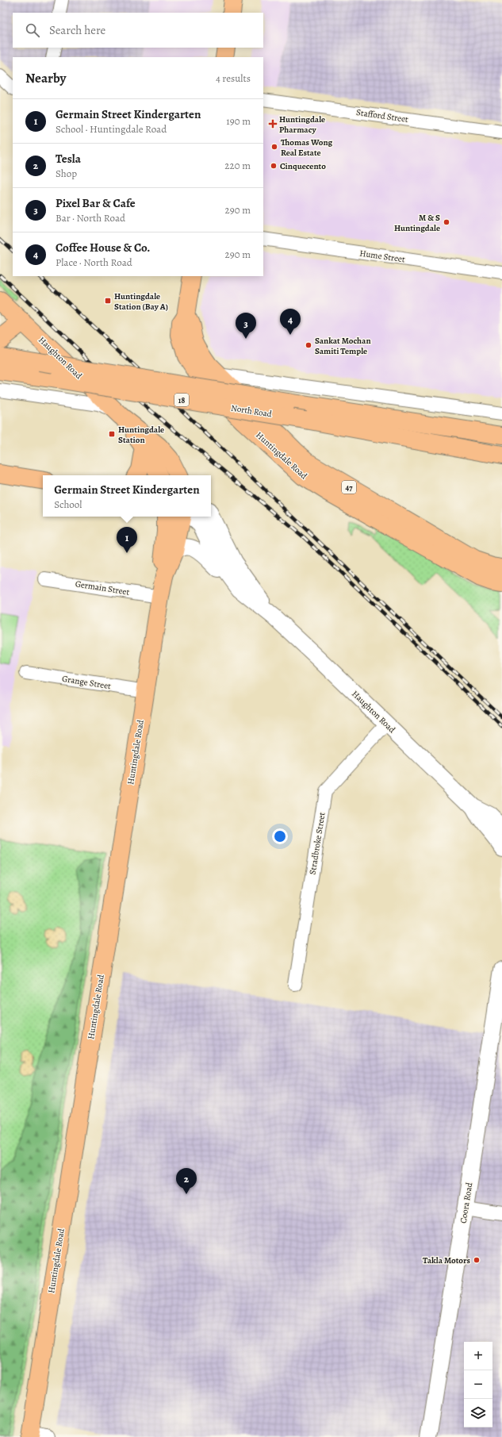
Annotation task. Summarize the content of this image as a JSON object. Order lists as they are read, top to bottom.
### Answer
{
  "streets": {
    "main road": [
      "Haughton Road",
      "18",
      "North Road",
      "Huntingdale Road",
      "47"
    ],
    "street": [
      "Stafford Street",
      "Hume Street",
      "Germain Street",
      "Grange Street",
      "Stradbroke Street",
      "Coora Road"
    ]
  },
  "crossings": [
    ["Haughton Road", "Stradbroke Street"],
    ["Huntingdale Road", "Germain Street"],
    ["Huntingdale Road", "Grange Street"]
  ],
  "places": {
    "health": ["Huntingdale Pharmacy"],
    "other": [
      "Thomas Wong Real Estate",
      "Cinquecento",
      "M & S Huntingdale",
      "Sankat Mochan Samiti Temple",
      "Takla Motors"
    ],
    "transit": ["Huntingdale Station (Bay A)", "Huntingdale Station"]
  },
  "page": {
    "search": "Search here",
    "heading": ["Nearby", "4 results"],
    "list": [
      {
        "mark": "1",
        "name": "Germain Street Kindergarten",
        "note": "School · Huntingdale Road",
        "value": "190 m"
      },
      {
        "mark": "2",
        "name": "Tesla",
        "note": "Shop",
        "value": "220 m"
      },
      {
        "mark": "3",
        "name": "Pixel Bar & Cafe",
        "note": "Bar · North Road",
        "value": "290 m"
      },
      {
        "mark": "4",
        "name": "Coffee House & Co.",
        "note": "Place · North Road",
        "value": "290 m"
      }
    ],
    "pins": [
      "4",
      "3",
      "1",
      "2"
    ],
    "popup": ["Germain Street Kindergarten", "School"],
    "map_buttons": ["+", "−"]
  }
}
